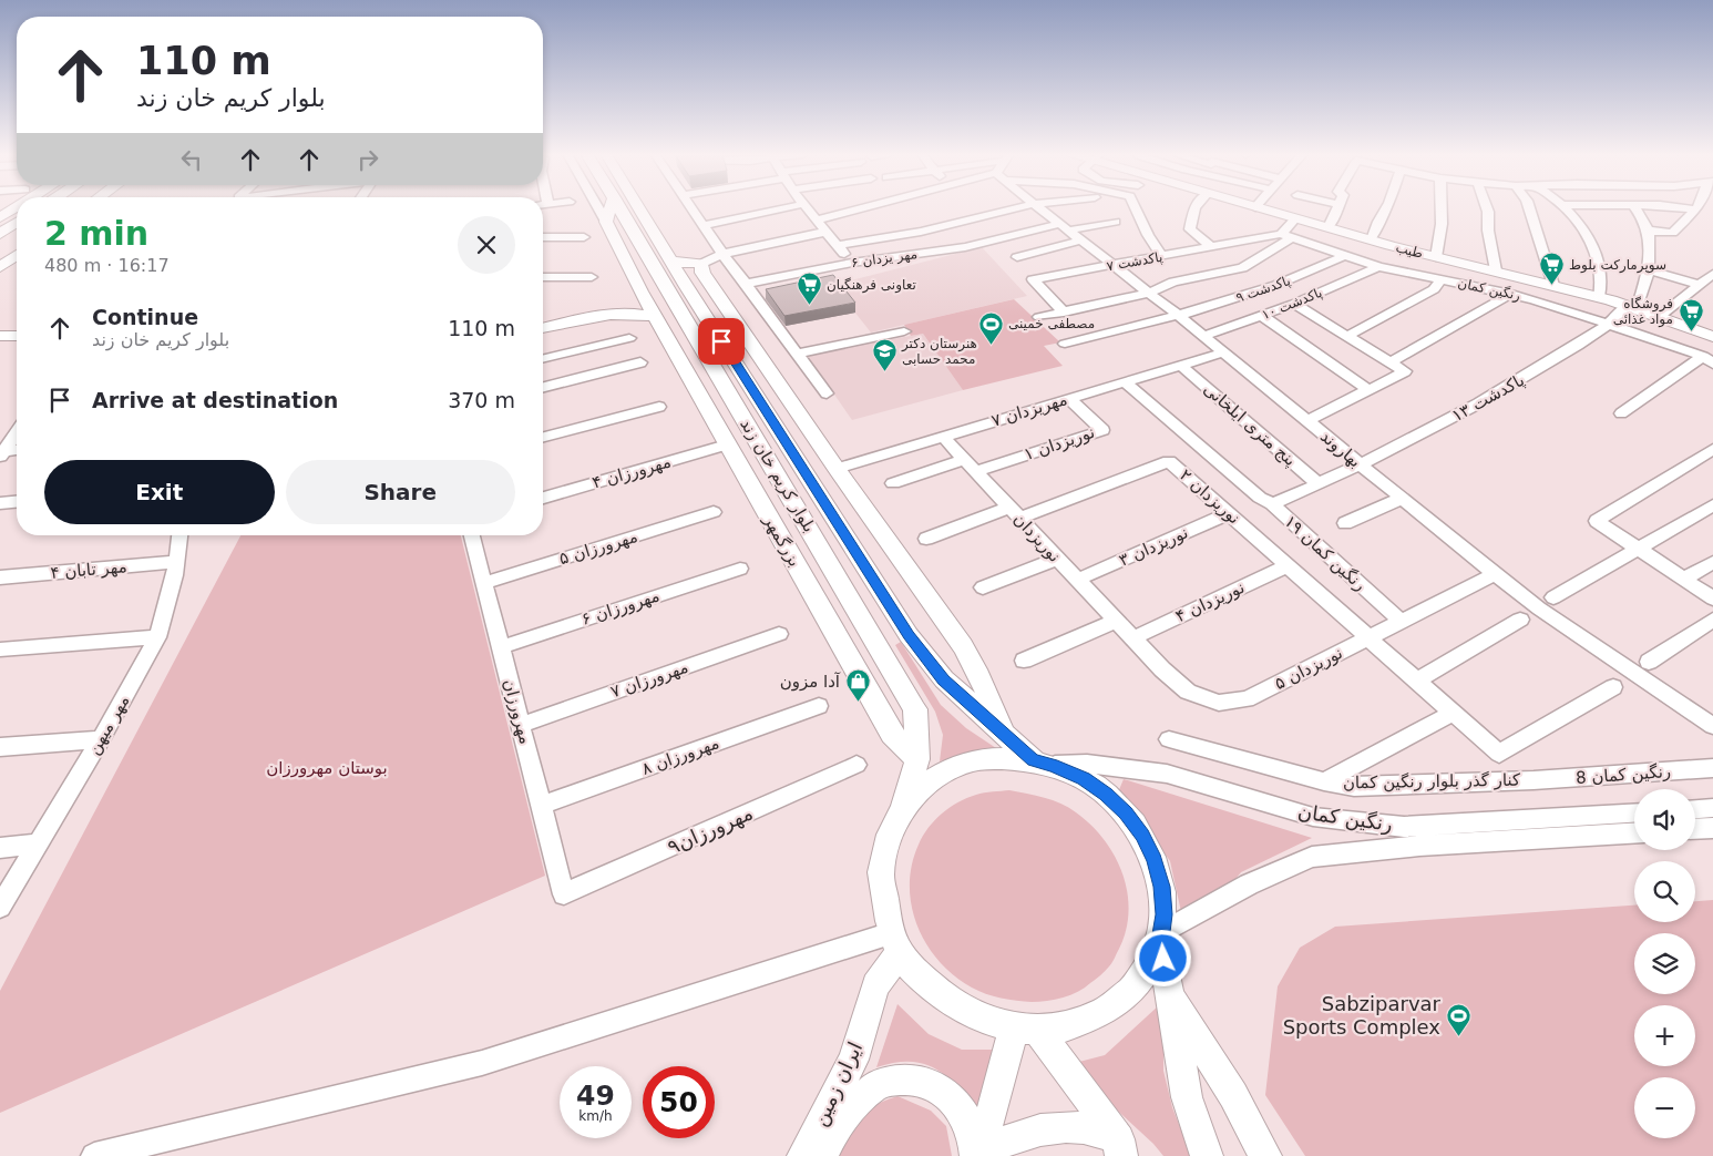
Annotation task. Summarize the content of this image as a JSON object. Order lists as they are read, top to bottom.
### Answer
{
  "streets": {
    "main road": [
      "طیب",
      "بلوار کریم خان زند",
      "بزرگمهر",
      "ایران زمین"
    ],
    "street": [
      "مهر یزدان ۶",
      "پاکدشت ۷",
      "پاکدشت ۹",
      "رنگین کمان",
      "پاکدشت ۱۰",
      "پاکدشت ۱۳",
      "مهریزدان ۷",
      "پنج متری ایلخانی",
      "نوریزدان ۱",
      "بهاروند",
      "مهرورزان ۴",
      "نوریزدان ۲",
      "نوریزدان",
      "نوریزدان ۳",
      "مهرورزان ۵",
      "رنگین کمان ۱۹",
      "مهر تابان ۴",
      "نوریزدان ۴",
      "مهرورزان ۶",
      "نوریزدان ۵",
      "مهرورزان ۷",
      "مهرورزان",
      "مهر میهن",
      "مهرورزان ۸",
      "رنگین کمان 8",
      "کنار گذر بلوار رنگین کمان",
      "مهرورزان۹"
    ]
  },
  "crossings": [
    ["طیب", "پاکدشت ۱۳"],
    ["مهر یزدان ۶", "بهاروند"],
    ["پاکدشت ۷", "رنگین کمان"],
    ["پاکدشت ۷", "بهاروند"],
    ["پاکدشت ۹", "رنگین کمان"],
    ["پاکدشت ۹", "بهاروند"],
    ["رنگین کمان", "پاکدشت ۱۰"],
    ["رنگین کمان", "پاکدشت ۱۳"],
    ["رنگین کمان", "بلوار کریم خان زند"],
    ["پاکدشت ۱۰", "بهاروند"],
    ["پاکدشت ۱۳", "بهاروند"],
    ["پاکدشت ۱۳", "رنگین کمان ۱۹"],
    ["مهریزدان ۷", "پنج متری ایلخانی"],
    ["مهریزدان ۷", "نوریزدان ۱"],
    ["مهریزدان ۷", "بهاروند"],
    ["مهریزدان ۷", "نوریزدان"],
    ["پنج متری ایلخانی", "رنگین کمان ۱۹"],
    ["نوریزدان ۱", "نوریزدان"],
    ["بهاروند", "رنگین کمان ۱۹"],
    ["بهاروند", "نوریزدان ۵"],
    ["مهرورزان ۴", "بزرگمهر"],
    ["بلوار کریم خان زند", "بزرگمهر"],
    ["نوریزدان ۲", "نوریزدان"],
    ["نوریزدان ۲", "نوریزدان ۳"],
    ["نوریزدان ۲", "نوریزدان ۴"],
    ["نوریزدان ۲", "نوریزدان ۵"],
    ["نوریزدان", "نوریزدان ۳"],
    ["نوریزدان", "نوریزدان ۴"],
    ["نوریزدان", "نوریزدان ۵"],
    ["مهرورزان ۵", "مهرورزان"],
    ["رنگین کمان ۱۹", "نوریزدان ۵"],
    ["مهر تابان ۴", "مهر میهن"],
    ["نوریزدان ۴", "نوریزدان ۵"],
    ["مهرورزان ۶", "مهرورزان"],
    ["مهرورزان ۷", "مهرورزان"],
    ["مهرورزان", "مهرورزان ۸"],
    ["مهرورزان", "مهرورزان۹"],
    ["رنگین کمان 8", "کنار گذر بلوار رنگین کمان"]
  ],
  "parks": ["بوستان مهرورزان"],
  "places": {
    "supermarket": ["سوپرمارکت بلوط", "تعاونی فرهنگیان", "فروشگاه مواد غذائی"],
    "sports": ["مصطفی خمینی", "Sabziparvar Sports Complex"],
    "school or university": ["هنرستان دکتر محمد حسابی"],
    "shop": ["آدا مزون"]
  },
  "page": {
    "turn": ["110 m", "بلوار کریم خان زند"],
    "heading": ["2 min", "480 m · 16:17"],
    "list": [
      {
        "name": "Continue",
        "note": "بلوار کریم خان زند",
        "value": "110 m"
      },
      {
        "name": "Arrive at destination",
        "value": "370 m"
      }
    ],
    "buttons": ["Exit", "Share"],
    "map_buttons": ["+", "−"],
    "speed": "49 km/h",
    "limit": "50"
  }
}
